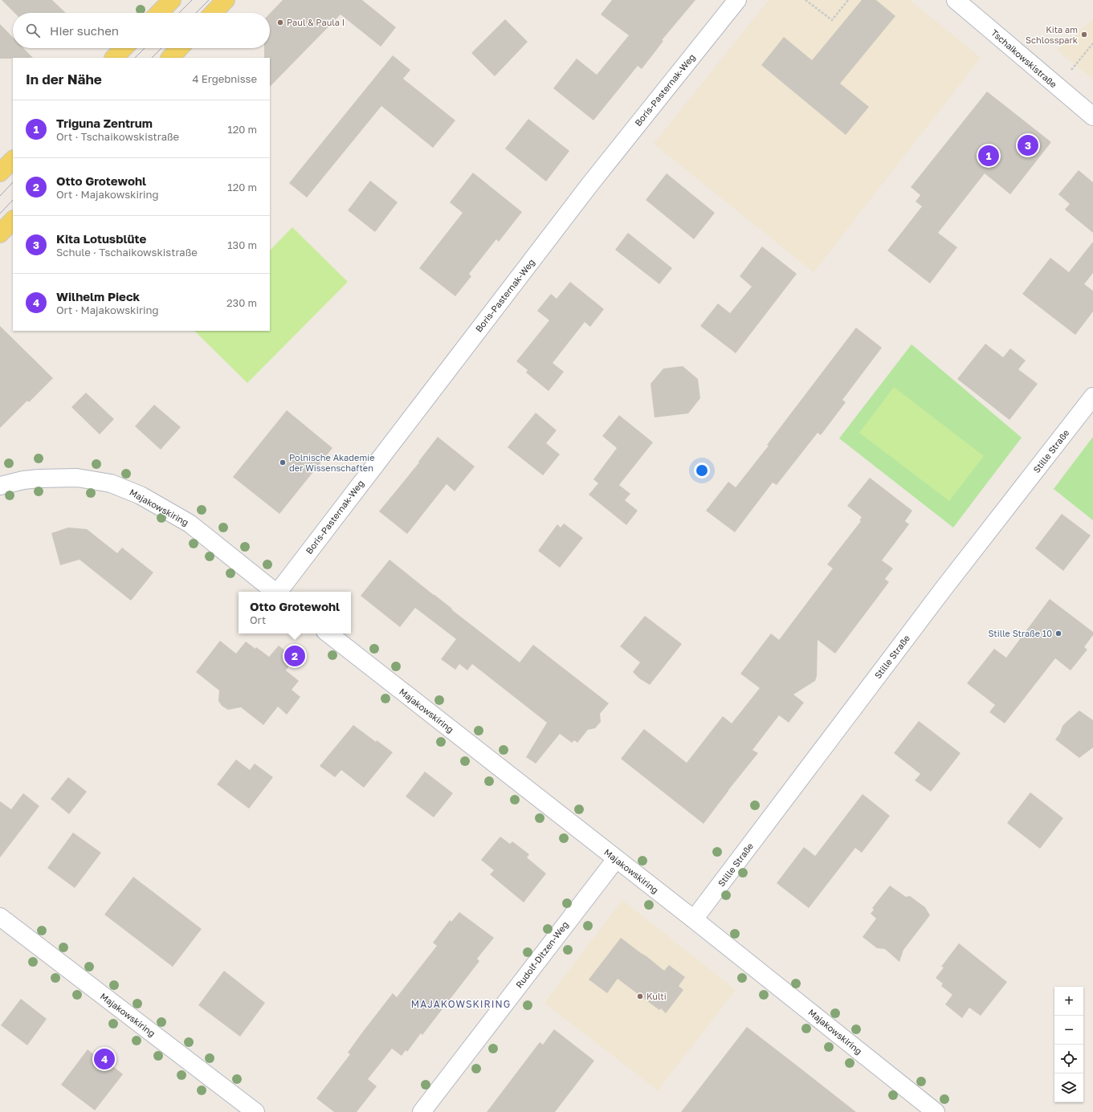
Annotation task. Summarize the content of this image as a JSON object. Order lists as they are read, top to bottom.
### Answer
{
  "streets": {
    "street": [
      "Tschaikowskistraße",
      "Boris-Pasternak-Weg",
      "Stille Straße",
      "Majakowskiring",
      "Rudolf-Ditzen-Weg"
    ]
  },
  "crossings": [
    ["Stille Straße", "Majakowskiring"],
    ["Majakowskiring", "Rudolf-Ditzen-Weg"]
  ],
  "districts": ["MAJAKOWSKIRING"],
  "places": [
    "Paul & Paula I",
    "Kita am Schlosspark",
    "Polnische Akademie der Wissenschaften",
    "Stille Straße 10",
    "Kulti"
  ],
  "page": {
    "search": "Hier suchen",
    "heading": ["In der Nähe", "4 Ergebnisse"],
    "list": [
      {
        "mark": "1",
        "name": "Triguna Zentrum",
        "note": "Ort · Tschaikowskistraße",
        "value": "120 m"
      },
      {
        "mark": "2",
        "name": "Otto Grotewohl",
        "note": "Ort · Majakowskiring",
        "value": "120 m"
      },
      {
        "mark": "3",
        "name": "Kita Lotusblüte",
        "note": "Schule · Tschaikowskistraße",
        "value": "130 m"
      },
      {
        "mark": "4",
        "name": "Wilhelm Pieck",
        "note": "Ort · Majakowskiring",
        "value": "230 m"
      }
    ],
    "pins": [
      "3",
      "1",
      "2",
      "4"
    ],
    "popup": ["Otto Grotewohl", "Ort"],
    "map_buttons": ["+", "−"]
  }
}
